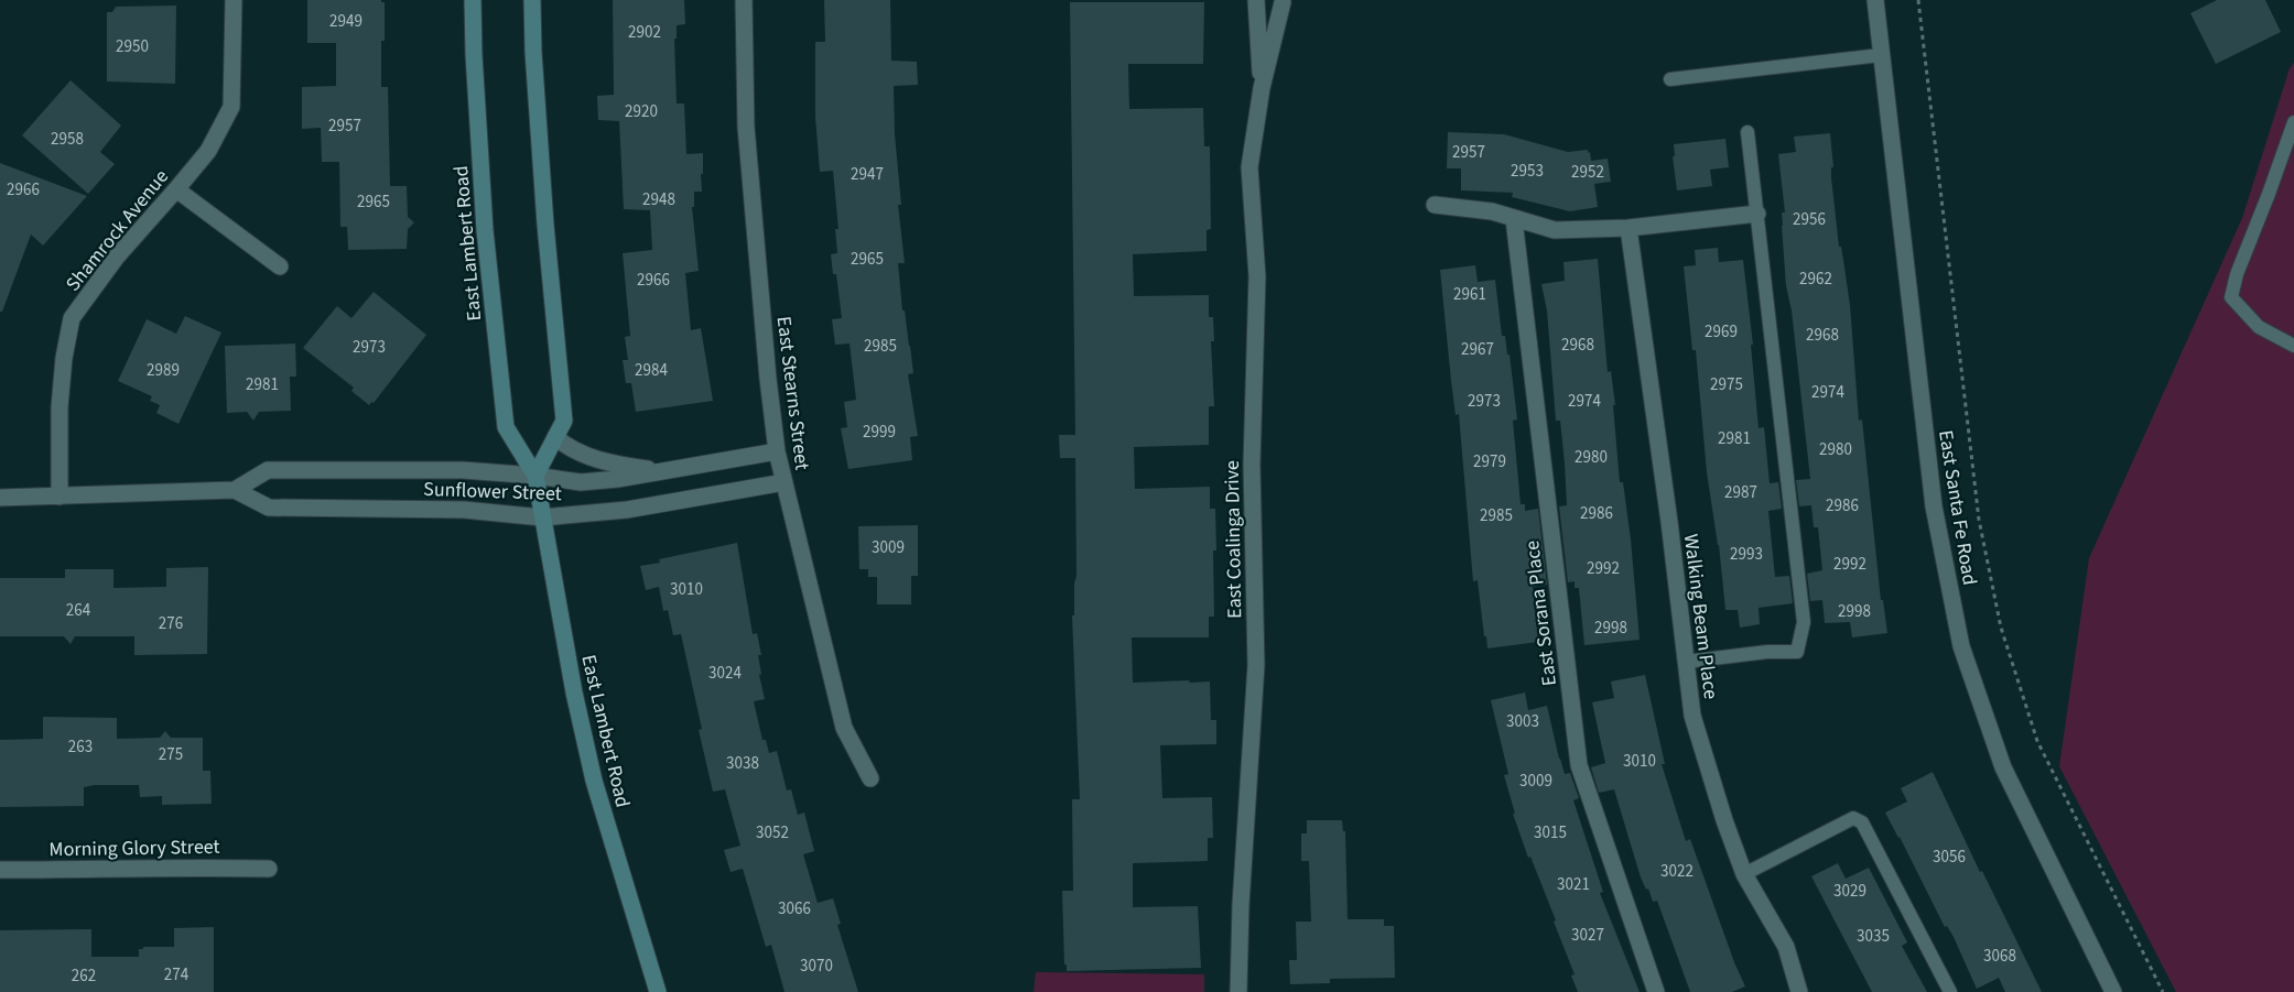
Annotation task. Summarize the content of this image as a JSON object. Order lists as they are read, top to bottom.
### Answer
{
  "streets": {
    "main road": ["East Lambert Road"],
    "street": [
      "Shamrock Avenue",
      "East Stearns Street",
      "Sunflower Street",
      "East Santa Fe Road",
      "East Coalinga Drive",
      "East Sorana Place",
      "Walking Beam Place",
      "Morning Glory Street"
    ]
  },
  "crossings": [
    ["Shamrock Avenue", "Sunflower Street"],
    ["East Lambert Road", "Sunflower Street"],
    ["East Stearns Street", "Sunflower Street"]
  ],
  "house_numbers": [
    "2949",
    "2902",
    "2950",
    "2920",
    "2957",
    "2958",
    "2957",
    "2953",
    "2952",
    "2947",
    "2966",
    "2948",
    "2965",
    "2956",
    "2965",
    "2962",
    "2966",
    "2961",
    "2969",
    "2968",
    "2968",
    "2985",
    "2973",
    "2967",
    "2989",
    "2984",
    "2981",
    "2975",
    "2974",
    "2973",
    "2974",
    "2999",
    "2981",
    "2980",
    "2980",
    "2979",
    "2987",
    "2986",
    "2986",
    "2985",
    "3009",
    "2993",
    "2992",
    "2992",
    "3010",
    "264",
    "2998",
    "276",
    "2998",
    "3024",
    "3003",
    "263",
    "275",
    "3010",
    "3038",
    "3009",
    "3052",
    "3015",
    "3056",
    "3022",
    "3021",
    "3029",
    "3066",
    "3027",
    "3035",
    "3068",
    "3070",
    "274",
    "262"
  ]
}
